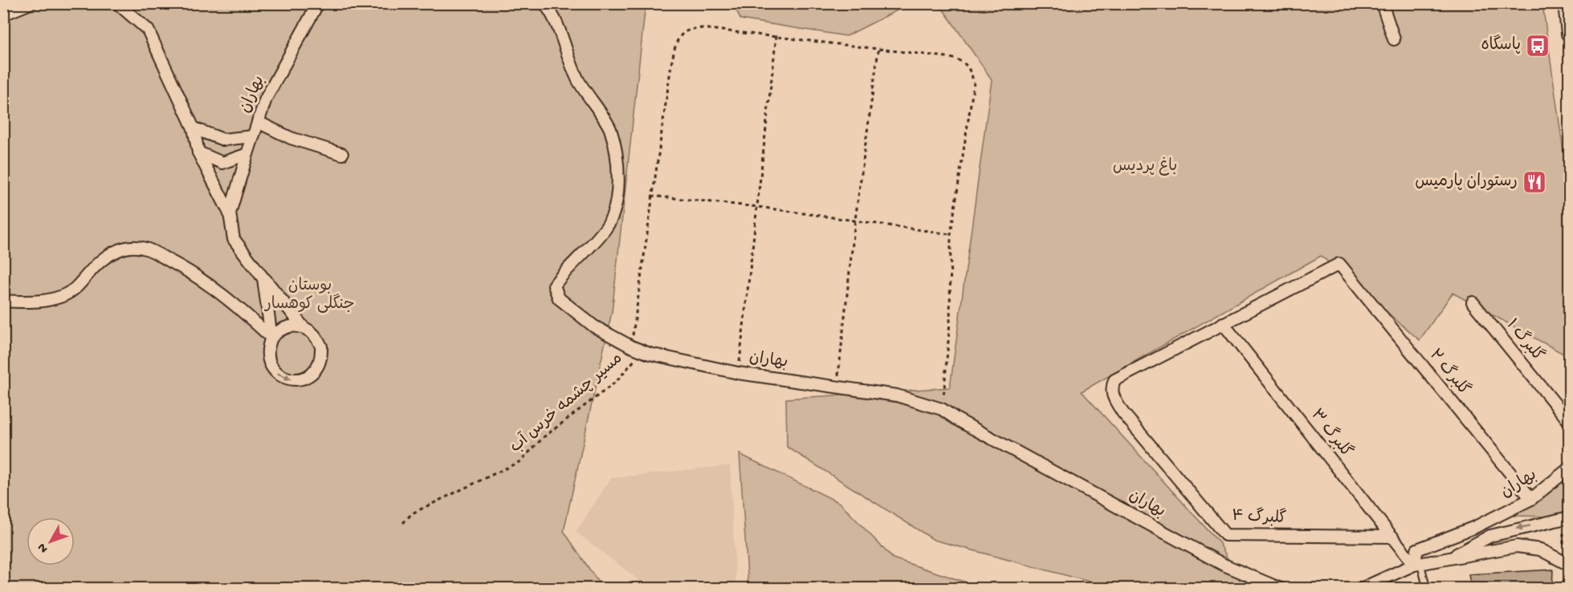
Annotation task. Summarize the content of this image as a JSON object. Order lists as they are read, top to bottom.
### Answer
{
  "streets": {
    "street": [
      "بهاران",
      "گلبرگ ۱",
      "گلبرگ ۲",
      "گلبرگ ۳",
      "گلبرگ ۴"
    ],
    "path": ["مسیر چشمه خرس آب"]
  },
  "crossings": [
    ["بهاران", "گلبرگ ۲"],
    ["بهاران", "مسیر چشمه خرس آب"],
    ["گلبرگ ۲", "گلبرگ ۳"],
    ["گلبرگ ۲", "گلبرگ ۴"],
    ["گلبرگ ۳", "گلبرگ ۴"]
  ],
  "parks": ["باغ پردیس", "بوستان جنگلی کوهسار"],
  "places": {
    "bus stop": ["پاسگاه"],
    "restaurant": ["رستوران پارمیس"]
  },
  "north": "bottom left"
}
